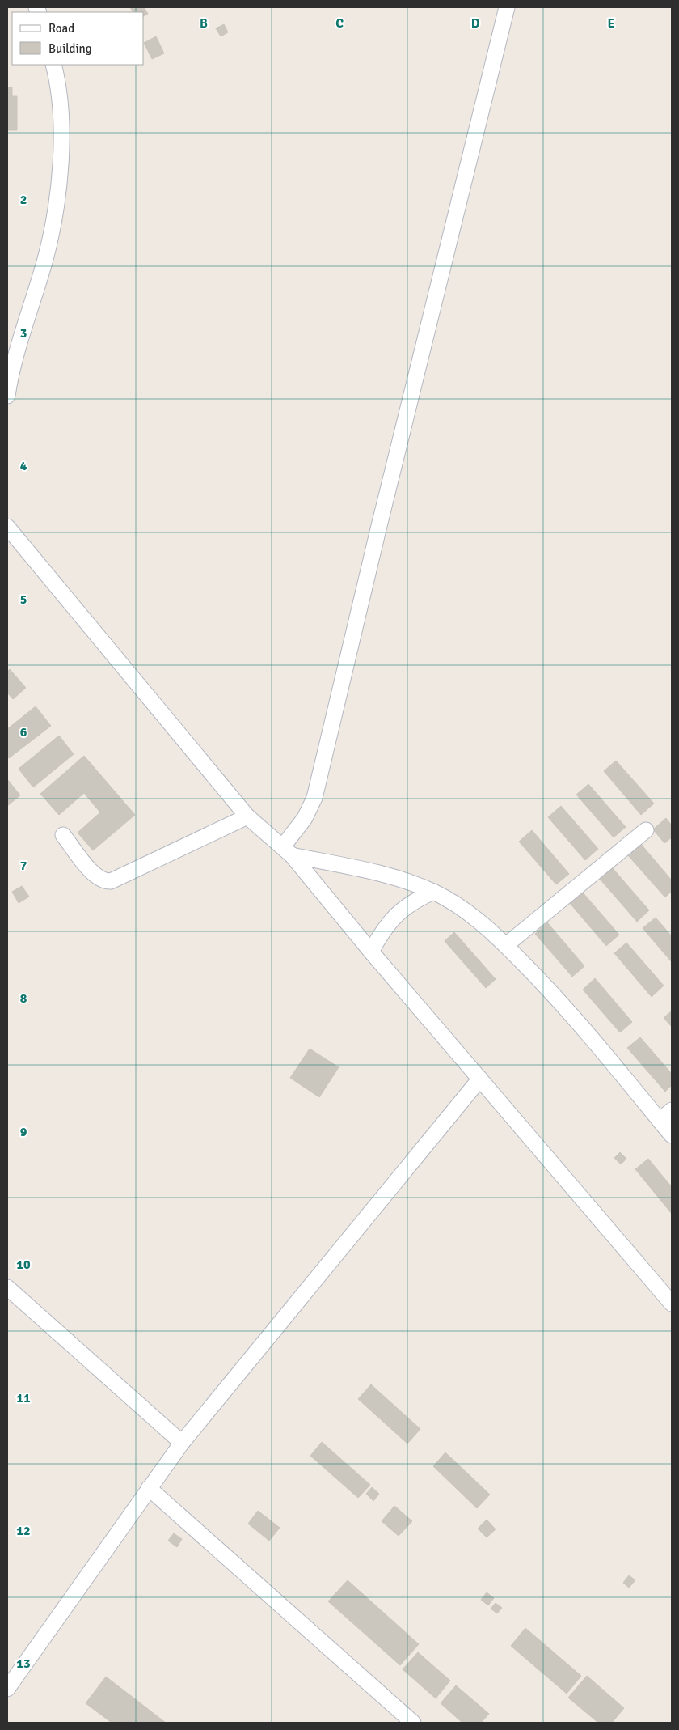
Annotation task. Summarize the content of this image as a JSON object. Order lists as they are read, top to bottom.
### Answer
{
  "legend": ["Road", "Building"],
  "grid": {
    "columns": [
      "B",
      "C",
      "D",
      "E"
    ],
    "rows": [
      "2",
      "3",
      "4",
      "5",
      "6",
      "7",
      "8",
      "9",
      "10",
      "11",
      "12",
      "13"
    ]
  }
}
